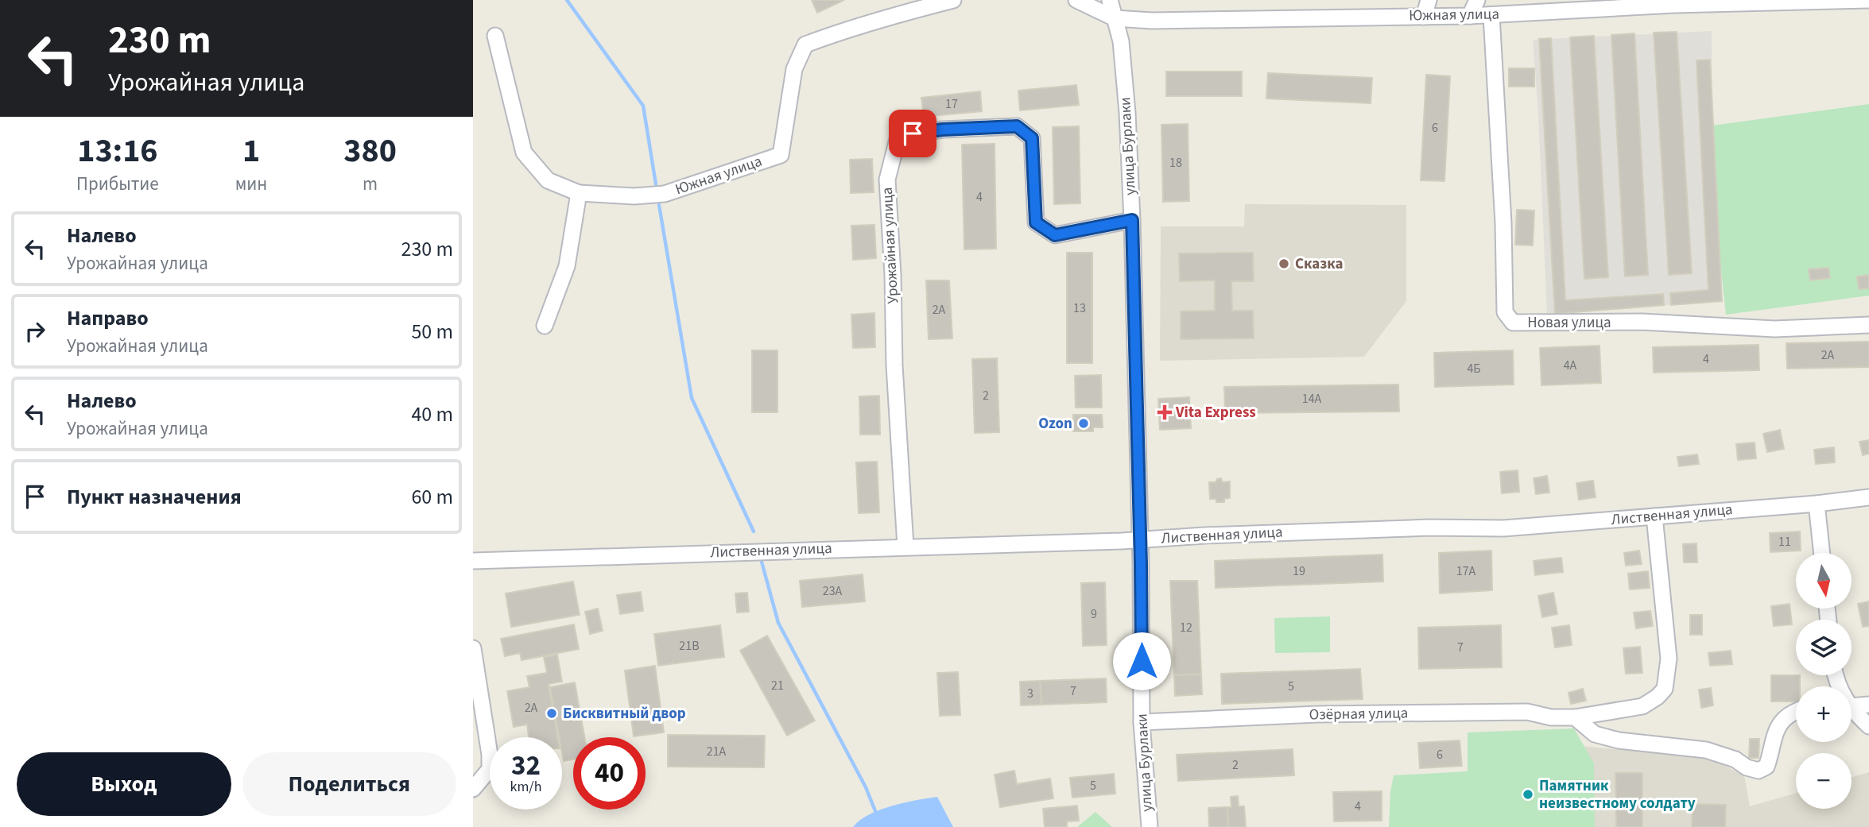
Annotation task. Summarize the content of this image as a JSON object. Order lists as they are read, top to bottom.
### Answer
{
  "streets": {
    "street": [
      "Южная улица",
      "улица Бурлаки",
      "Урожайная улица",
      "Новая улица",
      "Лиственная улица",
      "Озёрная улица"
    ]
  },
  "crossings": [
    ["Южная улица", "улица Бурлаки"],
    ["Южная улица", "Новая улица"],
    ["улица Бурлаки", "Урожайная улица"],
    ["улица Бурлаки", "Лиственная улица"],
    ["улица Бурлаки", "Озёрная улица"],
    ["Урожайная улица", "Лиственная улица"],
    ["Лиственная улица", "Озёрная улица"]
  ],
  "places": {
    "other": [
      "Сказка",
      "Ozon",
      "Бисквитный двор",
      "Памятник неизвестному солдату"
    ],
    "health": ["Vita Express"]
  },
  "house_numbers": [
    "17",
    "6",
    "18",
    "4",
    "13",
    "2А",
    "2А",
    "4",
    "4А",
    "4Б",
    "2",
    "14А",
    "11",
    "19",
    "17А",
    "23А",
    "9",
    "12",
    "21В",
    "7",
    "21",
    "5",
    "7",
    "3",
    "2А",
    "21А",
    "6",
    "2",
    "5",
    "4"
  ],
  "north": "bottom",
  "page": {
    "turn": ["230 m", "Урожайная улица"],
    "eta": [
      "13:16",
      "Прибытие",
      "1",
      "мин",
      "380",
      "m"
    ],
    "list": [
      {
        "name": "Налево",
        "note": "Урожайная улица",
        "value": "230 m"
      },
      {
        "name": "Направо",
        "note": "Урожайная улица",
        "value": "50 m"
      },
      {
        "name": "Налево",
        "note": "Урожайная улица",
        "value": "40 m"
      },
      {
        "name": "Пункт назначения",
        "value": "60 m"
      }
    ],
    "map_buttons": ["+", "−"],
    "speed": "32 km/h",
    "limit": "40",
    "buttons": ["Выход", "Поделиться"]
  }
}
